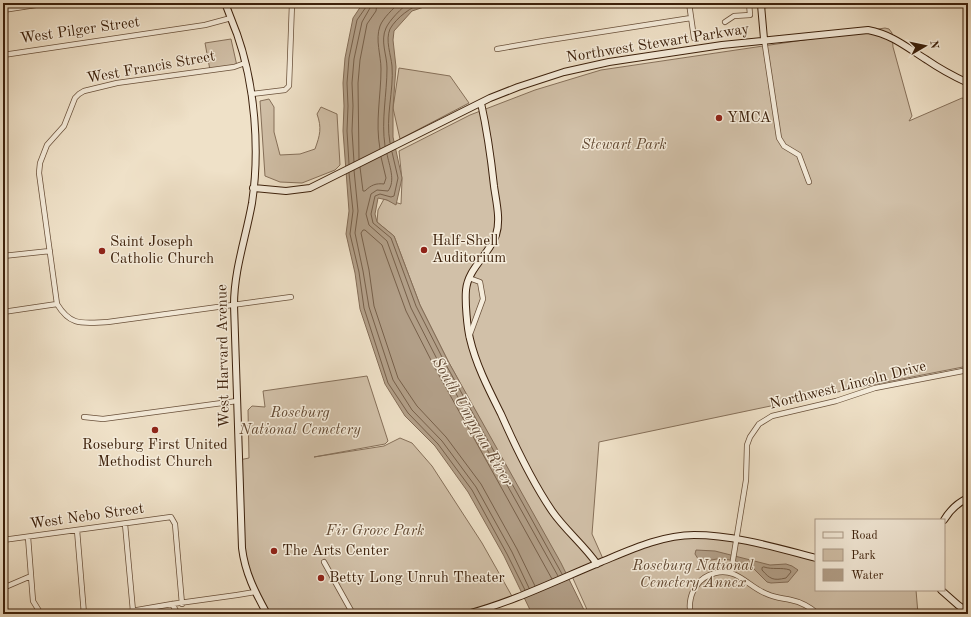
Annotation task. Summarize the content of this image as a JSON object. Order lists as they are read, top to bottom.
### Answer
{
  "streets": {
    "main road": ["Northwest Stewart Parkway", "West Harvard Avenue"],
    "street": [
      "West Pilger Street",
      "West Francis Street",
      "Northwest Lincoln Drive",
      "West Nebo Street"
    ]
  },
  "crossings": [
    ["West Pilger Street", "West Harvard Avenue"],
    ["Northwest Stewart Parkway", "West Harvard Avenue"],
    ["West Francis Street", "West Harvard Avenue"]
  ],
  "water": ["South Umpqua River"],
  "parks": [
    "Stewart Park",
    "Roseburg National Cemetery",
    "Fir Grove Park",
    "Roseburg National Cemetery Annex"
  ],
  "places": [
    "YMCA",
    "Half-Shell Auditorium",
    "Saint Joseph Catholic Church",
    "Roseburg First United Methodist Church",
    "The Arts Center",
    "Betty Long Unruh Theater"
  ],
  "legend": ["Road", "Park", "Water"],
  "north": "right"
}
